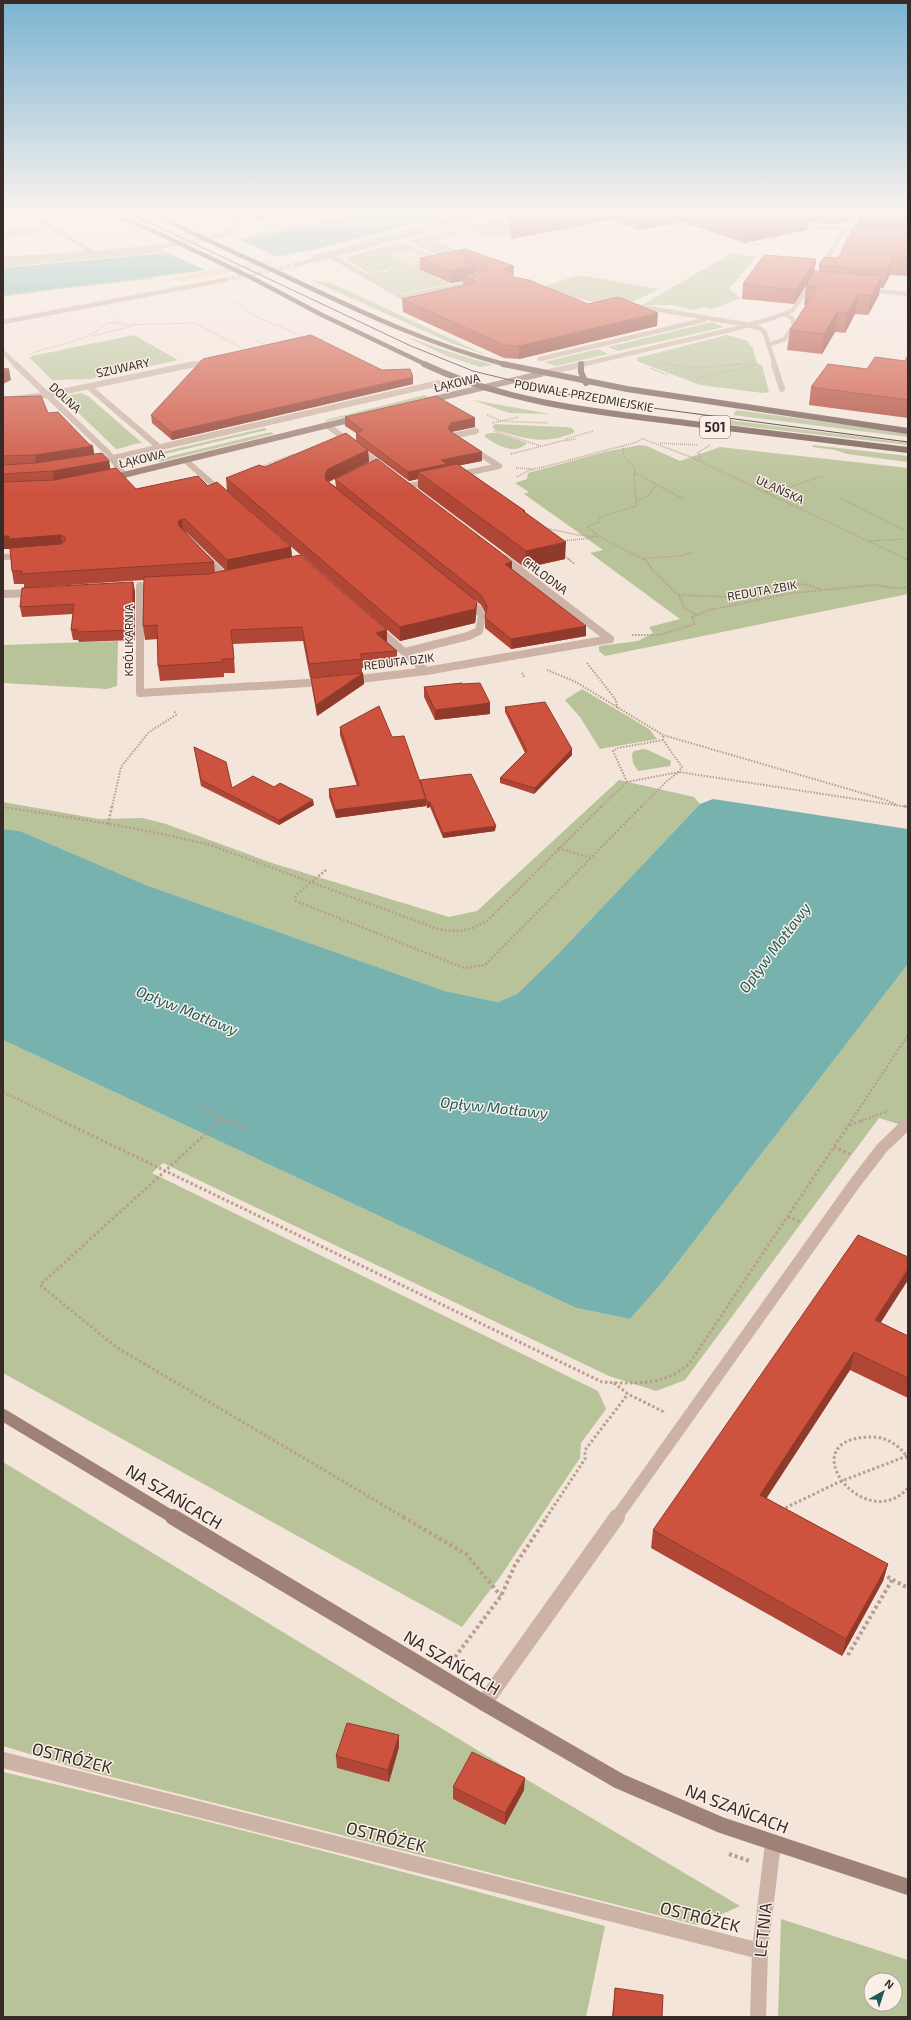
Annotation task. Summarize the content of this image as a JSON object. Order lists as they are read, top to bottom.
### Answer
{
  "streets": {
    "main road": ["PODWALE PRZEDMIEJSKIE", "501"],
    "street": [
      "SZUWARY",
      "ŁĄKOWA",
      "DOLNA",
      "CHŁODNA",
      "KRÓLIKARNIA",
      "REDUTA DZIK",
      "NA SZAŃCACH",
      "OSTRÓŻEK",
      "LETNIA"
    ],
    "path": ["UŁAŃSKA", "REDUTA ŻBIK"]
  },
  "crossings": [
    ["SZUWARY", "DOLNA"],
    ["ŁĄKOWA", "PODWALE PRZEDMIEJSKIE"],
    ["ŁĄKOWA", "DOLNA"],
    ["CHŁODNA", "REDUTA DZIK"],
    ["KRÓLIKARNIA", "REDUTA DZIK"],
    ["NA SZAŃCACH", "LETNIA"],
    ["OSTRÓŻEK", "LETNIA"]
  ],
  "water": ["Opływ Motławy"],
  "north": "top right"
}
